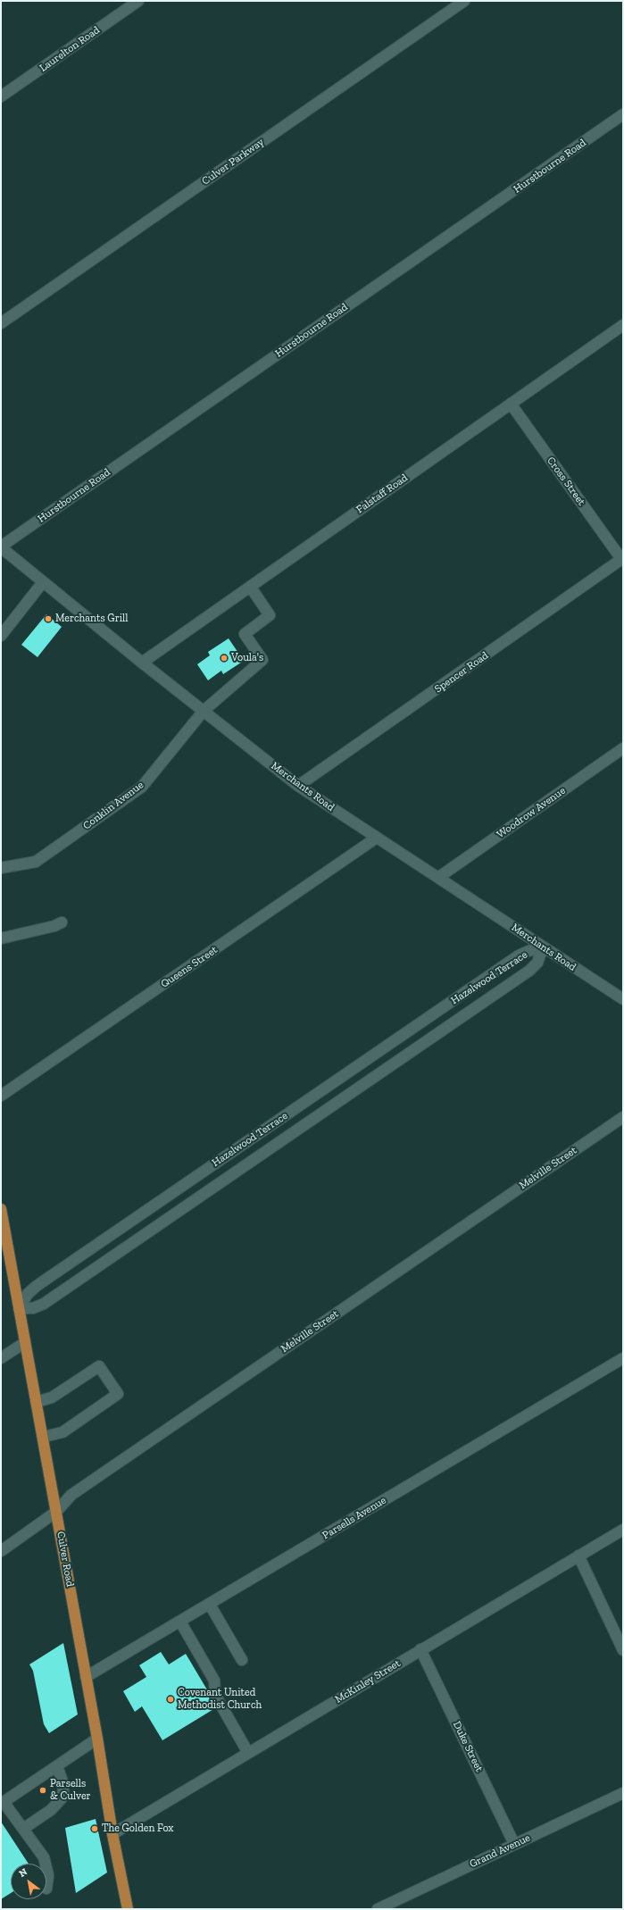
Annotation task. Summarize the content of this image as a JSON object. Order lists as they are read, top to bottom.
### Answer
{
  "streets": {
    "main road": ["Culver Road"],
    "street": [
      "Laurelton Road",
      "Culver Parkway",
      "Hurstbourne Road",
      "Cross Street",
      "Falstaff Road",
      "Spencer Road",
      "Merchants Road",
      "Conklin Avenue",
      "Woodrow Avenue",
      "Queens Street",
      "Hazelwood Terrace",
      "Melville Street",
      "Parsells Avenue",
      "McKinley Street",
      "Duke Street",
      "Grand Avenue"
    ]
  },
  "crossings": [
    ["Hurstbourne Road", "Merchants Road"],
    ["Cross Street", "Falstaff Road"],
    ["Cross Street", "Spencer Road"],
    ["Falstaff Road", "Merchants Road"],
    ["Falstaff Road", "Conklin Avenue"],
    ["Spencer Road", "Merchants Road"],
    ["Merchants Road", "Conklin Avenue"],
    ["Merchants Road", "Woodrow Avenue"],
    ["Merchants Road", "Queens Street"],
    ["Merchants Road", "Hazelwood Terrace"],
    ["Hazelwood Terrace", "Culver Road"],
    ["Melville Street", "Culver Road"],
    ["Parsells Avenue", "Culver Road"],
    ["Culver Road", "McKinley Street"],
    ["McKinley Street", "Duke Street"],
    ["Duke Street", "Grand Avenue"]
  ],
  "places": [
    "Merchants Grill",
    "Voula's",
    "Covenant United Methodist Church",
    "Parsells & Culver",
    "The Golden Fox"
  ],
  "north": "top left"
}
